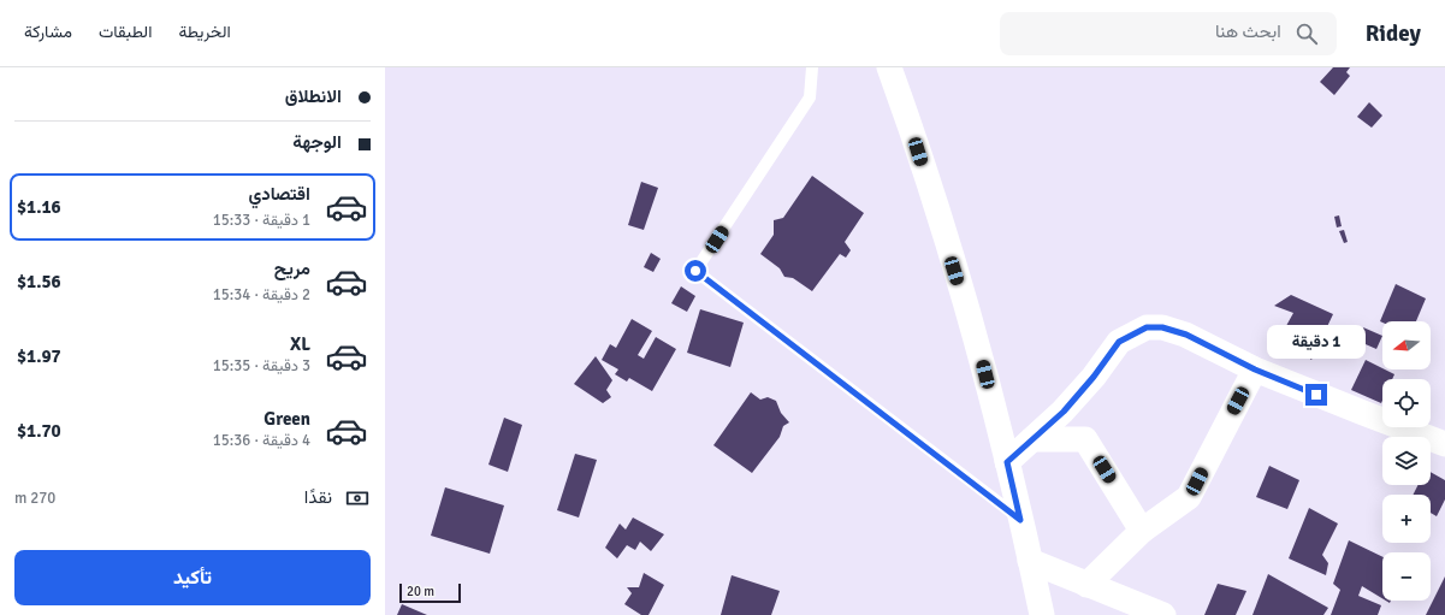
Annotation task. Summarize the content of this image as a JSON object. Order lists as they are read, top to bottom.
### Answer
{
  "scale_bar": "20 m",
  "north": "left",
  "page": {
    "header": "Ridey",
    "search": "ابحث هنا",
    "nav": ["الخريطة", "الطبقات", "مشاركة"],
    "banner": ["الانطلاق", "الوجهة"],
    "list": [
      {
        "name": "اقتصادي",
        "note": "1 دقيقة · 15:33",
        "value": "$1.16"
      },
      {
        "name": "مريح",
        "note": "2 دقيقة · 15:34",
        "value": "$1.56"
      },
      {
        "name": "XL",
        "note": "3 دقيقة · 15:35",
        "value": "$1.97"
      },
      {
        "name": "Green",
        "note": "4 دقيقة · 15:36",
        "value": "$1.70"
      }
    ],
    "map_buttons": ["+", "−"],
    "bubble": "1 دقيقة",
    "pay": ["نقدًا", "270 m"],
    "buttons": "تأكيد",
    "scale": "20 m"
  }
}
